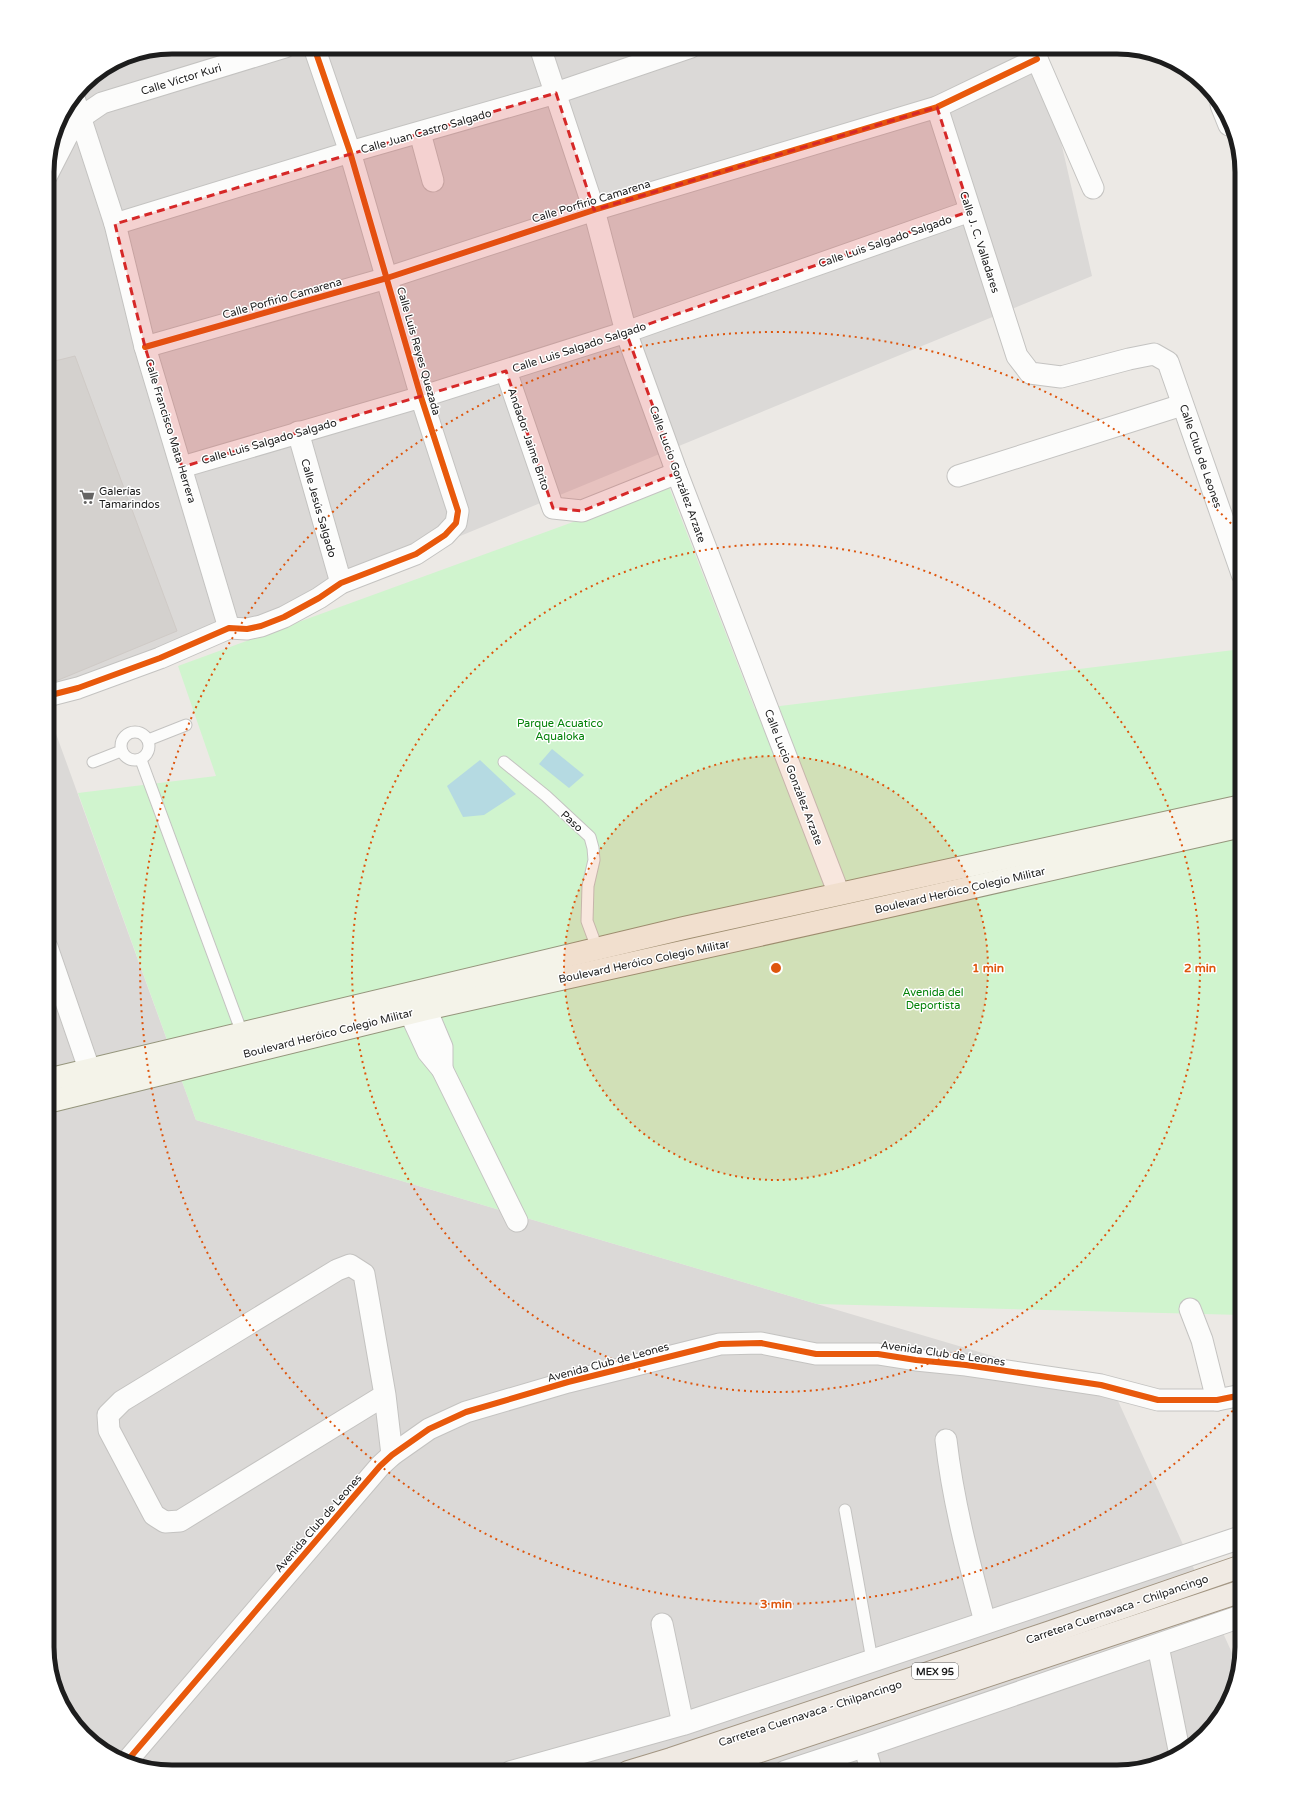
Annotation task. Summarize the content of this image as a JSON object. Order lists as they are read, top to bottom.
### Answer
{
  "streets": {
    "main road": ["Boulevard Heróico Colegio Militar", "Carretera Cuernavaca - Chilpancingo", "MEX 95"],
    "street": [
      "Calle Víctor Kuri",
      "Calle Juan Castro Salgado",
      "Calle Porfirio Camarena",
      "Calle Luis Salgado Salgado",
      "Calle J. C. Valladares",
      "Calle Luis Reyes Quezada",
      "Calle Francisco Mata Herrera",
      "Andador Jaime Brito",
      "Calle Club de Leones",
      "Calle Lucio González Arzate",
      "Calle Jesús Salgado",
      "Avenida Club de Leones"
    ],
    "lane": ["Paso"]
  },
  "crossings": [
    ["Calle Víctor Kuri", "Calle Francisco Mata Herrera"],
    ["Calle Juan Castro Salgado", "Calle Luis Reyes Quezada"],
    ["Calle Juan Castro Salgado", "Calle Francisco Mata Herrera"],
    ["Calle Juan Castro Salgado", "Calle Lucio González Arzate"],
    ["Calle Porfirio Camarena", "Calle J. C. Valladares"],
    ["Calle Porfirio Camarena", "Calle Luis Reyes Quezada"],
    ["Calle Porfirio Camarena", "Calle Francisco Mata Herrera"],
    ["Calle Porfirio Camarena", "Calle Lucio González Arzate"],
    ["Calle Luis Salgado Salgado", "Calle J. C. Valladares"],
    ["Calle Luis Salgado Salgado", "Calle Luis Reyes Quezada"],
    ["Calle Luis Salgado Salgado", "Calle Francisco Mata Herrera"],
    ["Calle Luis Salgado Salgado", "Andador Jaime Brito"],
    ["Calle Luis Salgado Salgado", "Calle Lucio González Arzate"],
    ["Calle Luis Salgado Salgado", "Calle Jesús Salgado"],
    ["Calle J. C. Valladares", "Calle Club de Leones"],
    ["Calle Luis Reyes Quezada", "Calle Jesús Salgado"],
    ["Andador Jaime Brito", "Calle Lucio González Arzate"],
    ["Calle Lucio González Arzate", "Boulevard Heróico Colegio Militar"],
    ["Paso", "Boulevard Heróico Colegio Militar"]
  ],
  "parks": ["Parque Acuatico Aqualoka", "Avenida del Deportista"],
  "places": {
    "supermarket": ["Galerías Tamarindos"]
  },
  "rings": ["1 min", "2 min", "3 min"]
}
